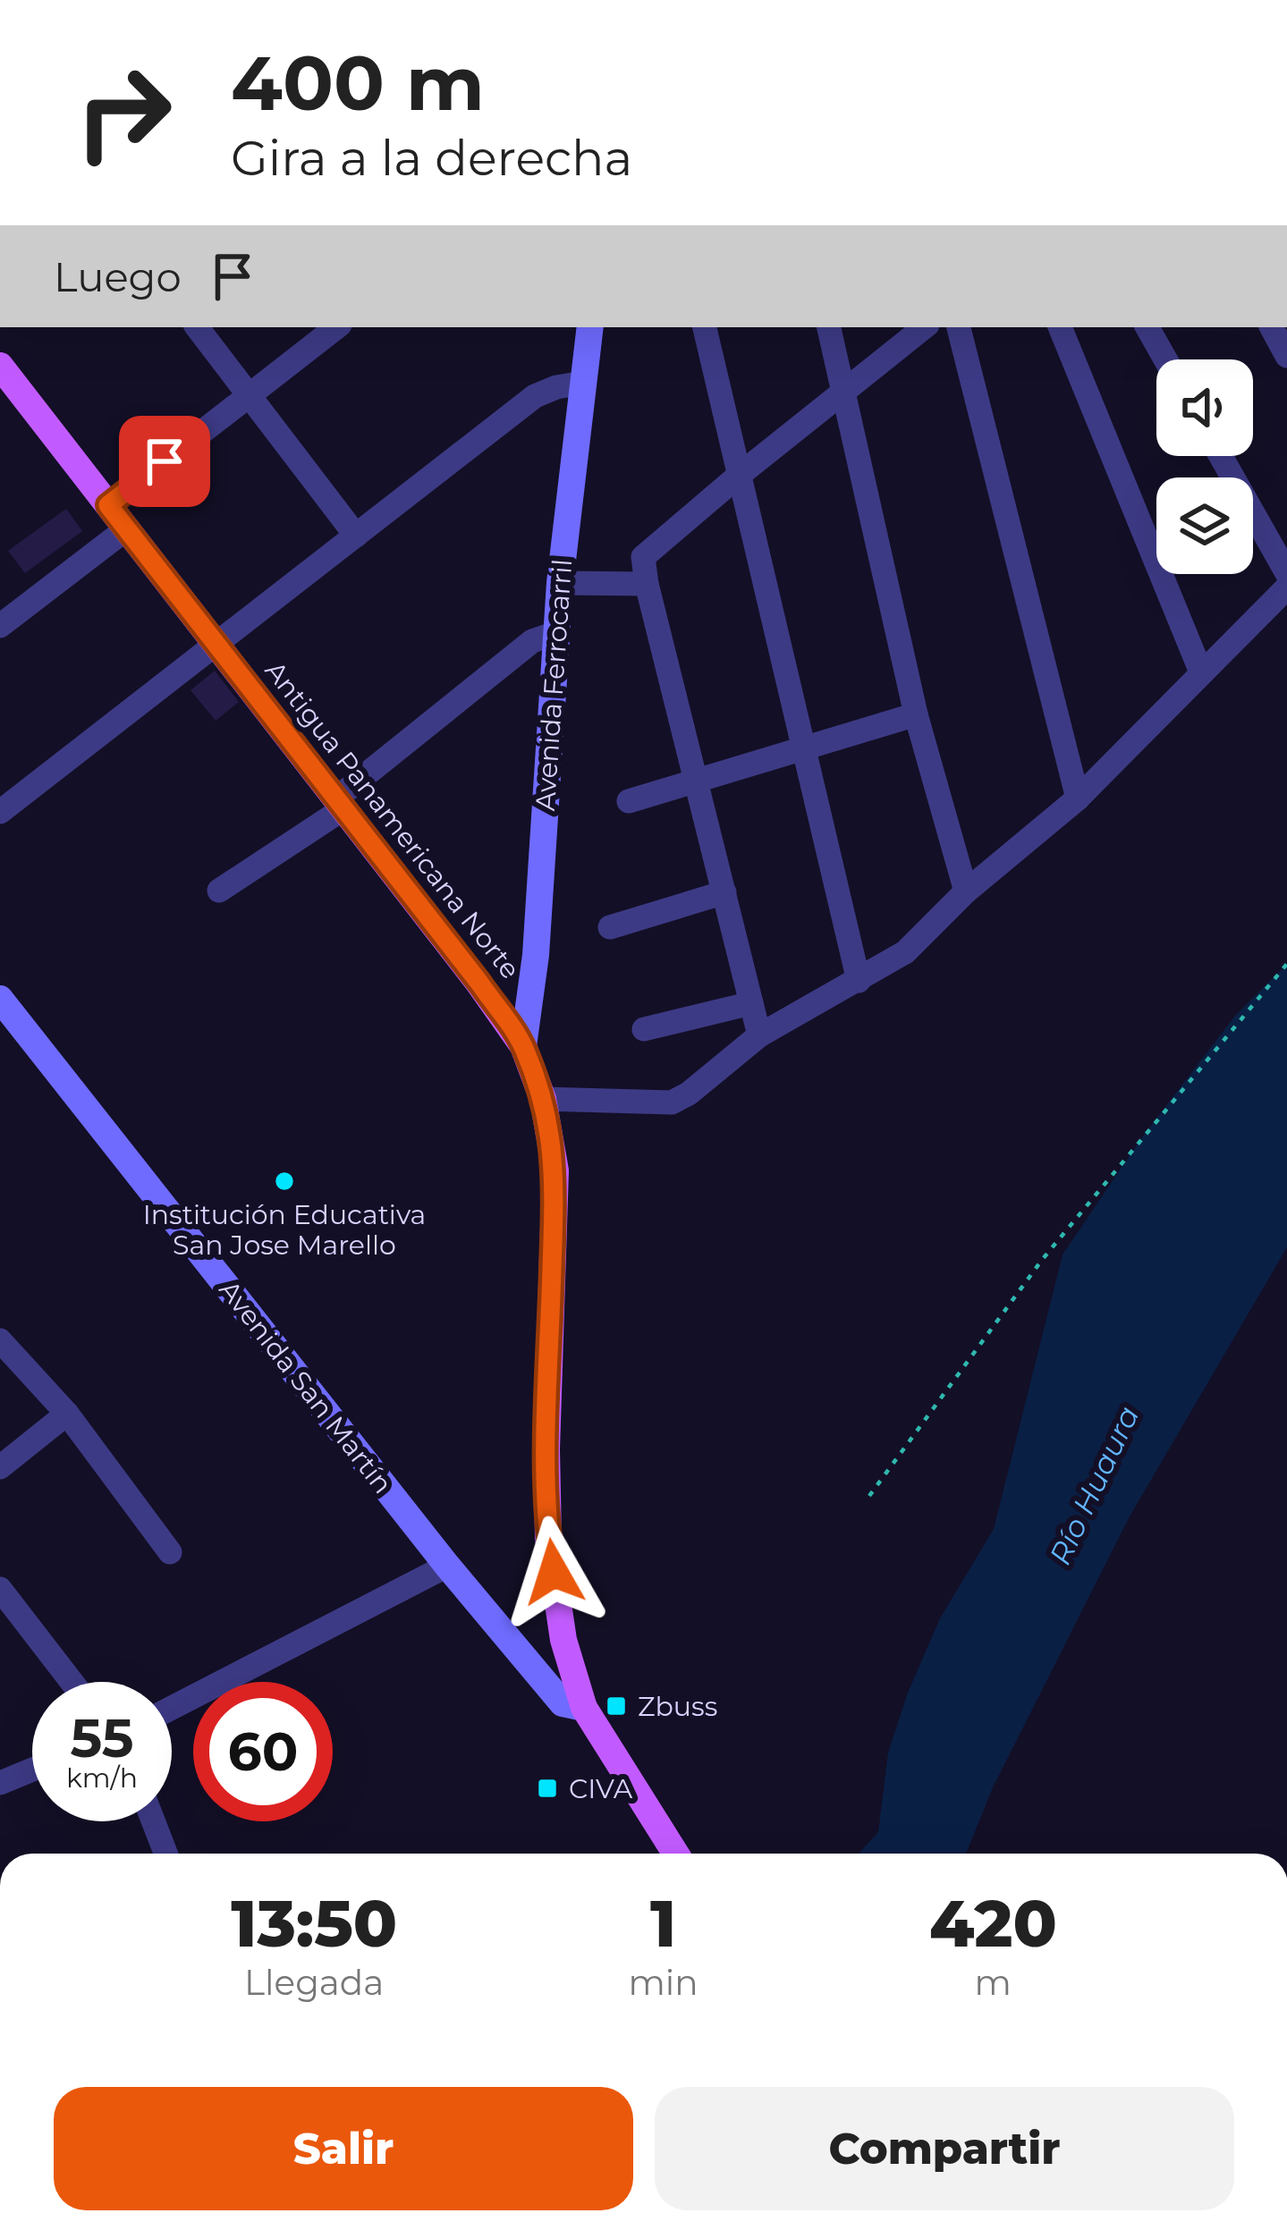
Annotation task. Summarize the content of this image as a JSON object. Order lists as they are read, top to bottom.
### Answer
{
  "streets": {
    "main road": ["Avenida Ferrocarril", "Antigua Panamericana Norte", "Avenida San Martín"]
  },
  "crossings": [
    ["Avenida Ferrocarril", "Antigua Panamericana Norte"],
    ["Antigua Panamericana Norte", "Avenida San Martín"]
  ],
  "water": ["Río Huaura"],
  "places": {
    "other": ["Institución Educativa San Jose Marello"],
    "transit": ["Zbuss", "CIVA"]
  },
  "page": {
    "turn": ["400 m", "Gira a la derecha"],
    "then": "Luego",
    "speed": "55 km/h",
    "limit": "60",
    "eta": [
      "13:50",
      "Llegada",
      "1",
      "min",
      "420",
      "m"
    ],
    "buttons": ["Salir", "Compartir"]
  }
}
